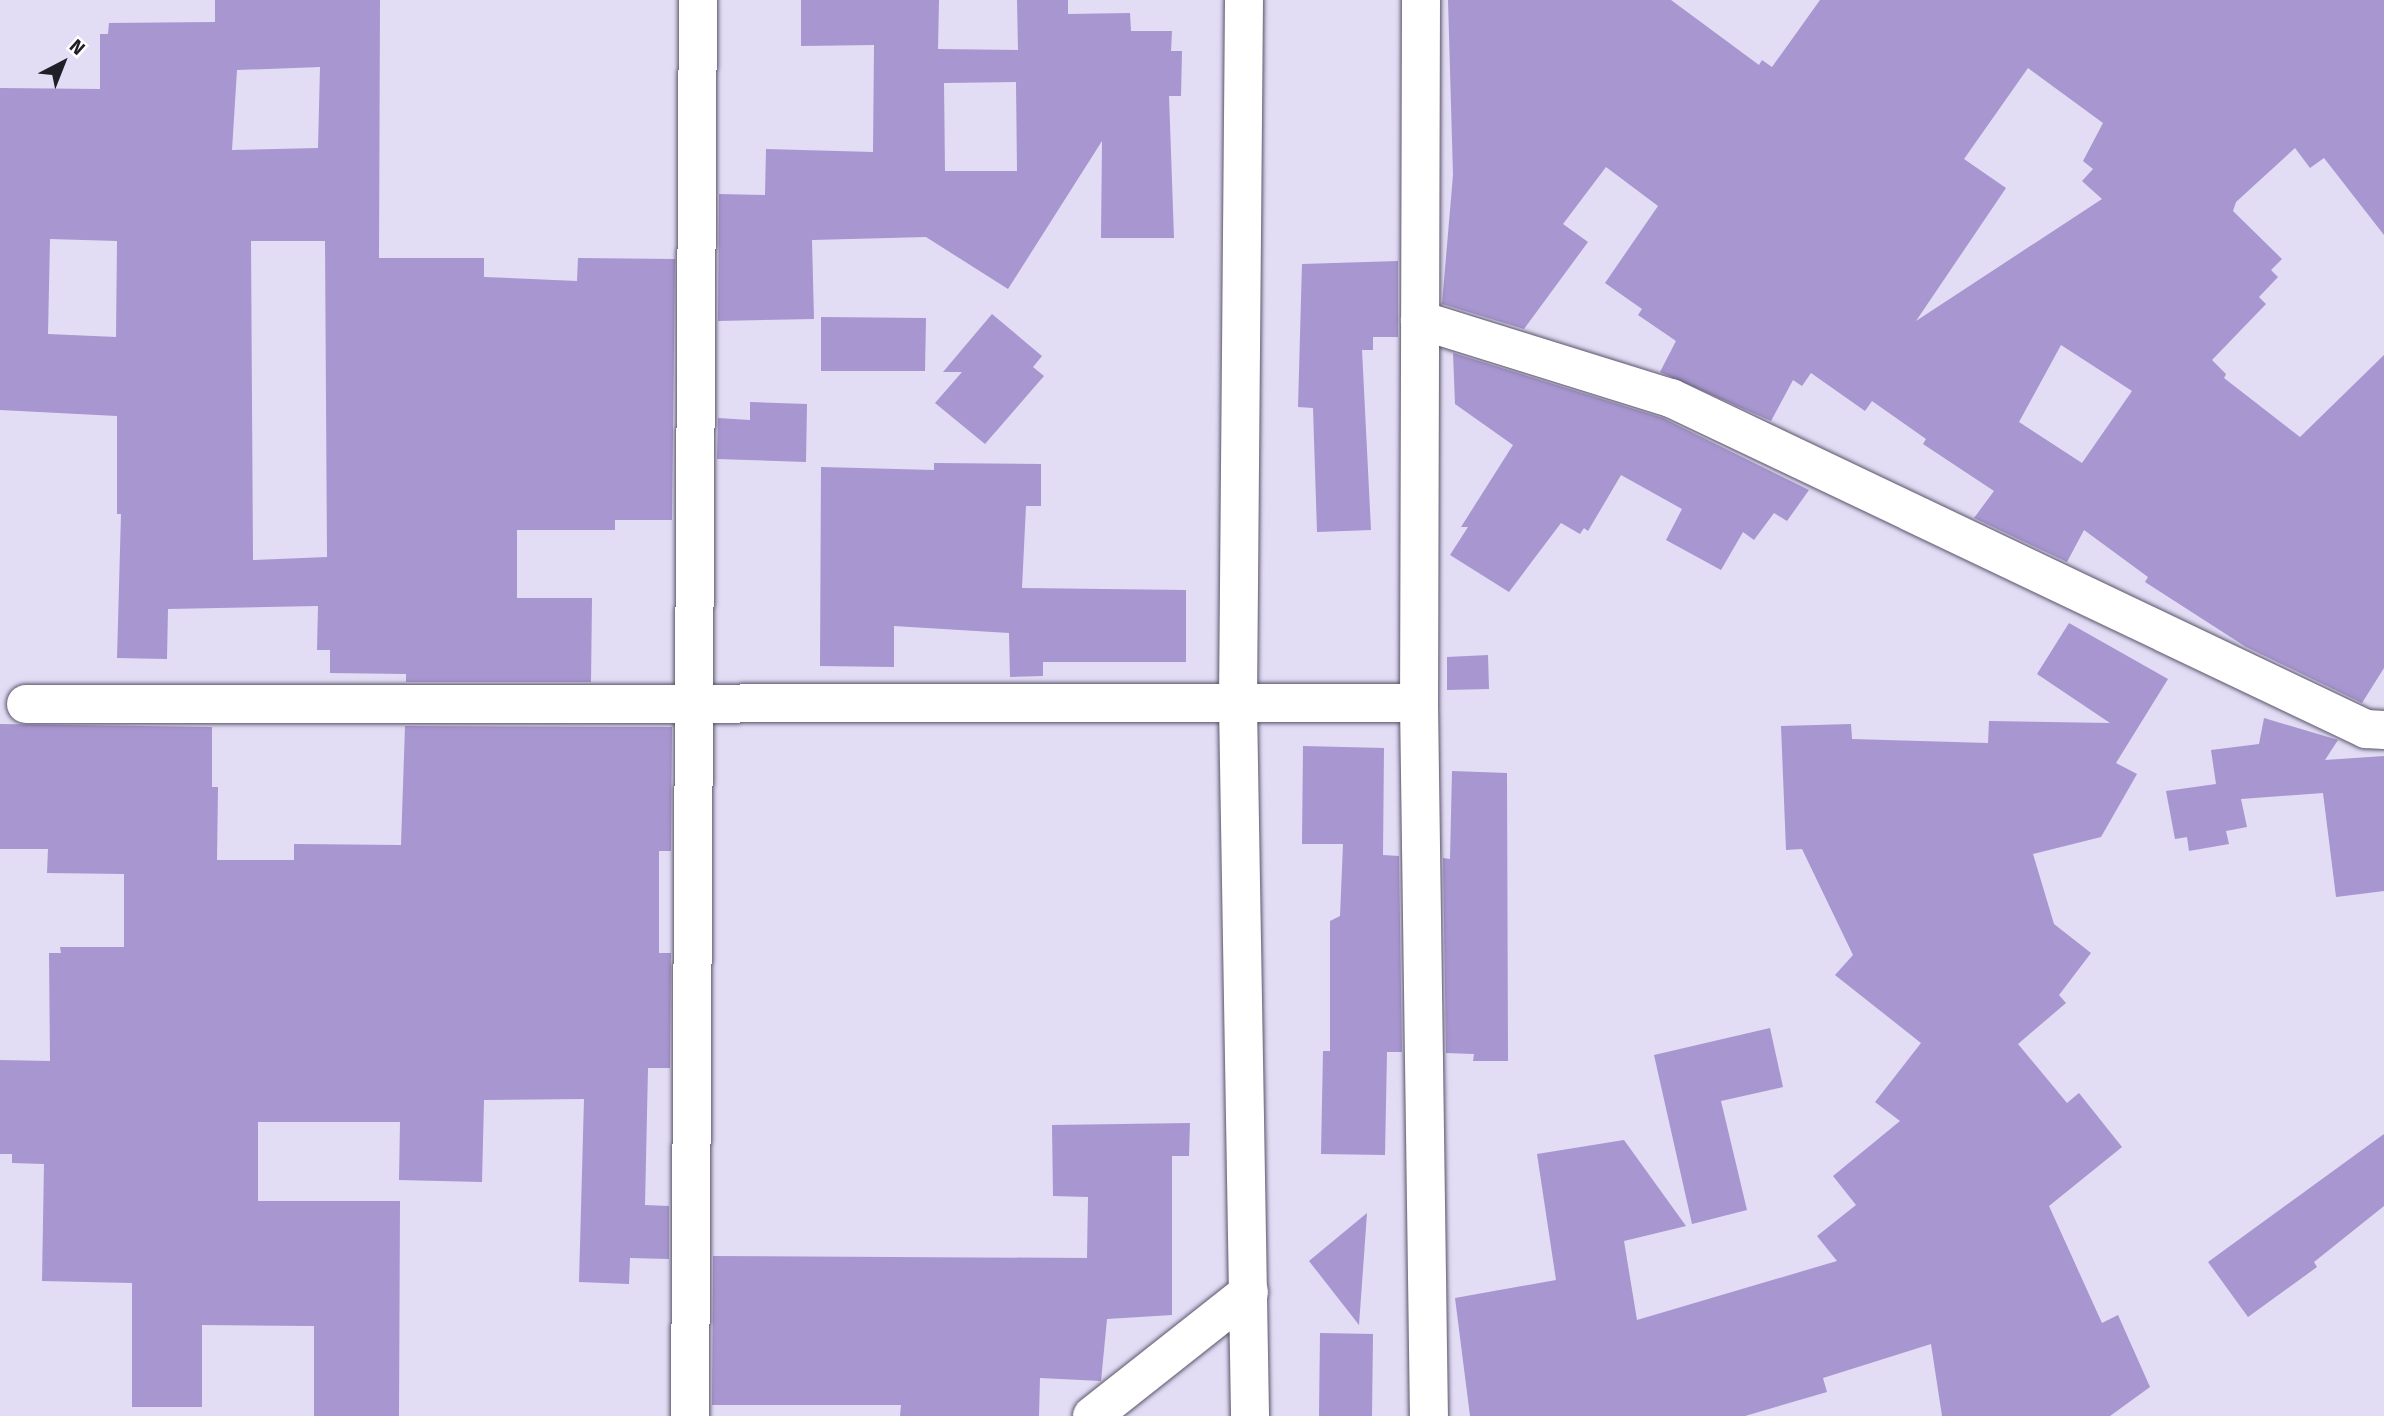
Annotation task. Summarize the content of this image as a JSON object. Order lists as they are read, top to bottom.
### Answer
{
  "north": "top right"
}
